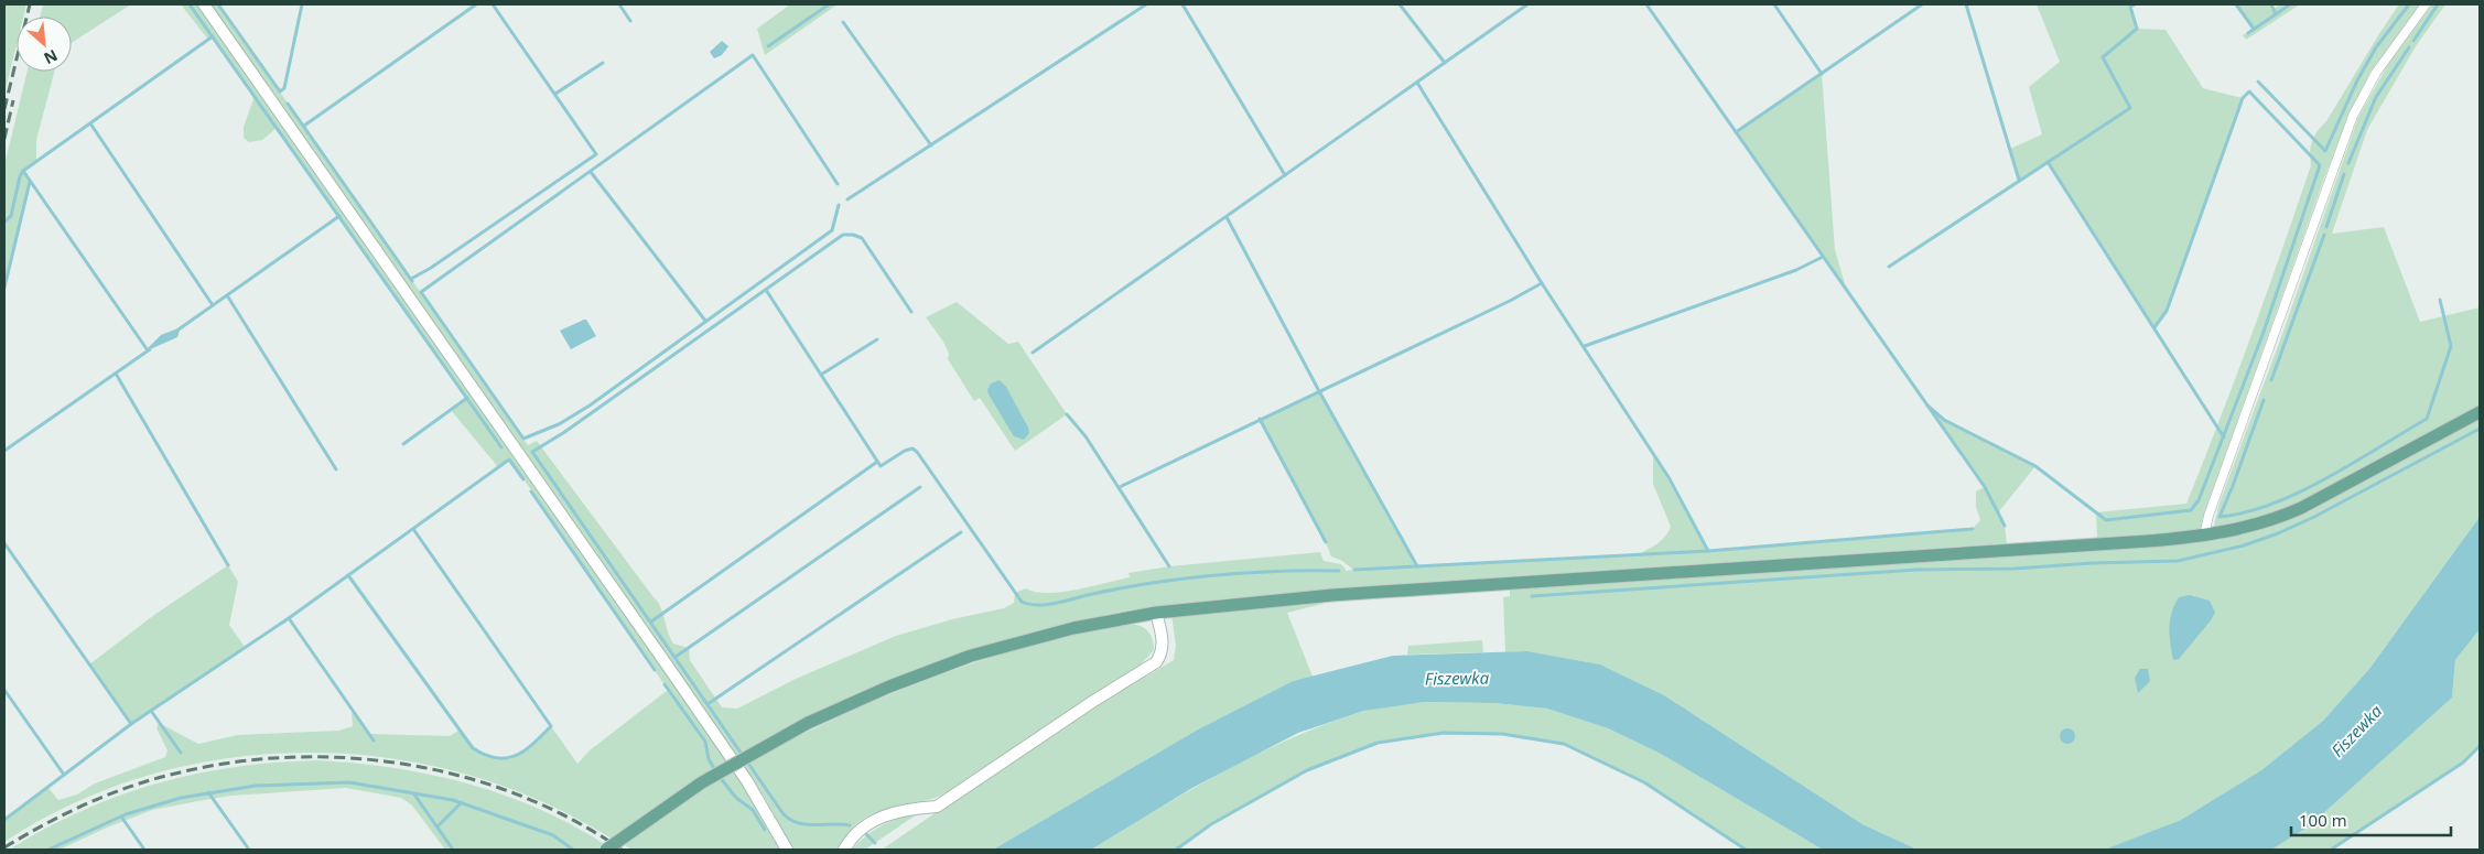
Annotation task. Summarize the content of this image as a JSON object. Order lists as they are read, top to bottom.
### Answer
{
  "water": ["Fiszewka"],
  "scale_bar": "100 m",
  "north": "bottom right"
}
